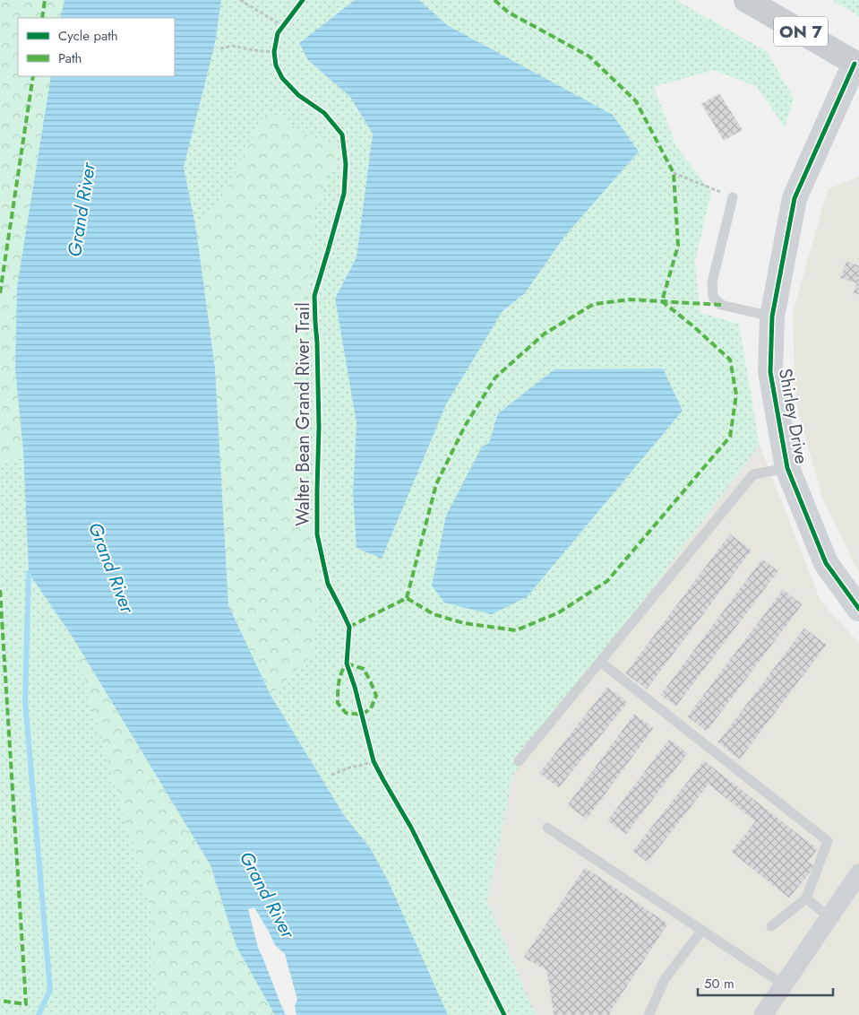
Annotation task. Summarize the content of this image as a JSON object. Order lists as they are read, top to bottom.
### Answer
{
  "streets": {
    "main road": ["ON 7"],
    "street": ["Shirley Drive"],
    "cycle path": ["Walter Bean Grand River Trail"]
  },
  "crossings": [
    ["ON 7", "Shirley Drive"]
  ],
  "water": ["Grand River"],
  "legend": ["Cycle path", "Path"],
  "scale_bar": "50 m"
}
